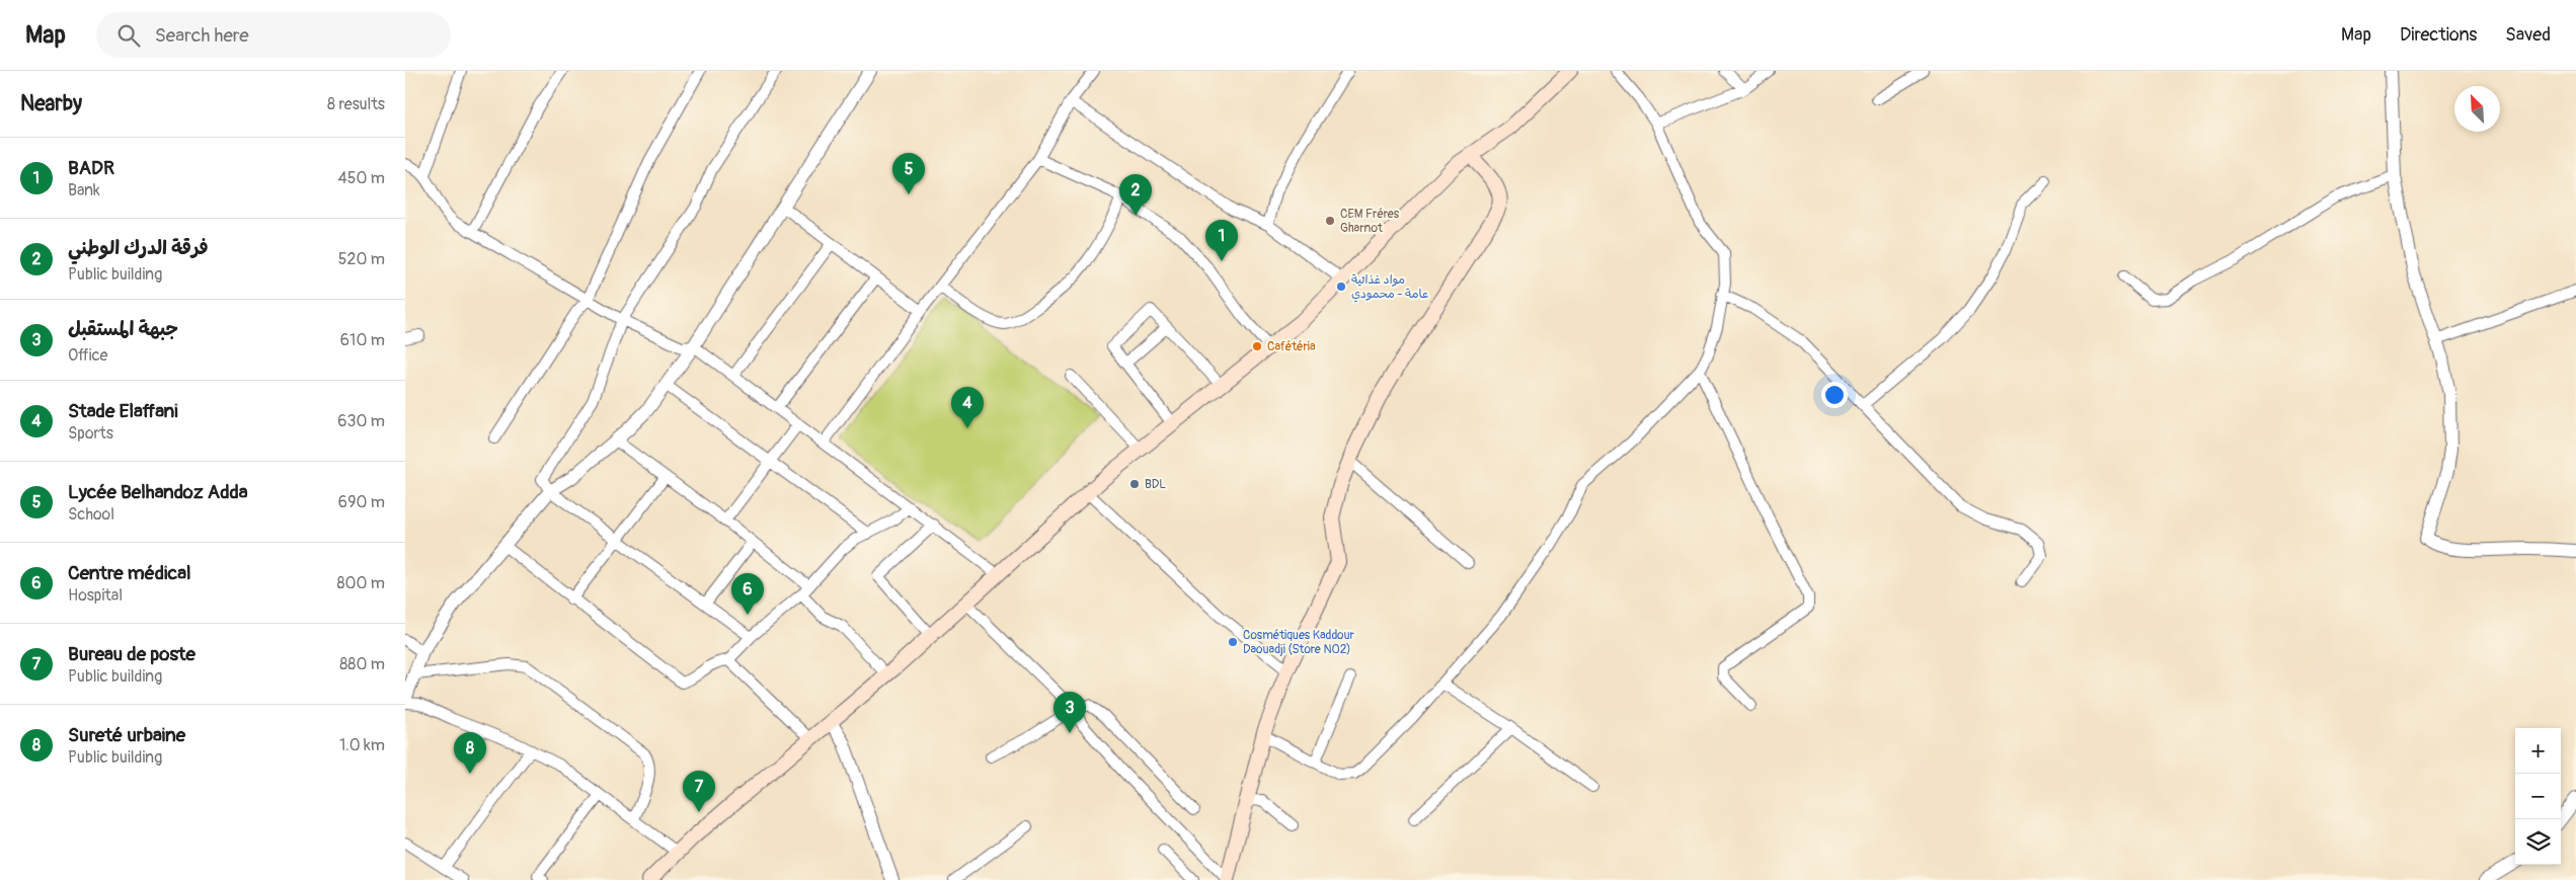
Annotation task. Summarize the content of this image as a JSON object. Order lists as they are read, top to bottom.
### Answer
{
  "places": [
    "CEM Fréres Gharnot",
    "مواد غذائية عامة - محمودي",
    "Cafétéria",
    "BDL",
    "Cosmétiques Kaddour Daouadji (Store N02)"
  ],
  "north": "top left",
  "page": {
    "header": "Map",
    "search": "Search here",
    "nav": ["Map", "Directions", "Saved"],
    "heading": ["Nearby", "8 results"],
    "list": [
      {
        "mark": "1",
        "name": "BADR",
        "note": "Bank",
        "value": "450 m"
      },
      {
        "mark": "2",
        "name": "فرقة الدرك الوطني",
        "note": "Public building",
        "value": "520 m"
      },
      {
        "mark": "3",
        "name": "جبهة المستقبل",
        "note": "Office",
        "value": "610 m"
      },
      {
        "mark": "4",
        "name": "Stade Elaffani",
        "note": "Sports",
        "value": "630 m"
      },
      {
        "mark": "5",
        "name": "Lycée Belhandoz Adda",
        "note": "School",
        "value": "690 m"
      },
      {
        "mark": "6",
        "name": "Centre médical",
        "note": "Hospital",
        "value": "800 m"
      },
      {
        "mark": "7",
        "name": "Bureau de poste",
        "note": "Public building",
        "value": "880 m"
      },
      {
        "mark": "8",
        "name": "Sureté urbaine",
        "note": "Public building",
        "value": "1.0 km"
      }
    ],
    "pins": [
      "5",
      "2",
      "1",
      "4",
      "6",
      "3",
      "8",
      "7"
    ],
    "map_buttons": ["+", "−"]
  }
}
